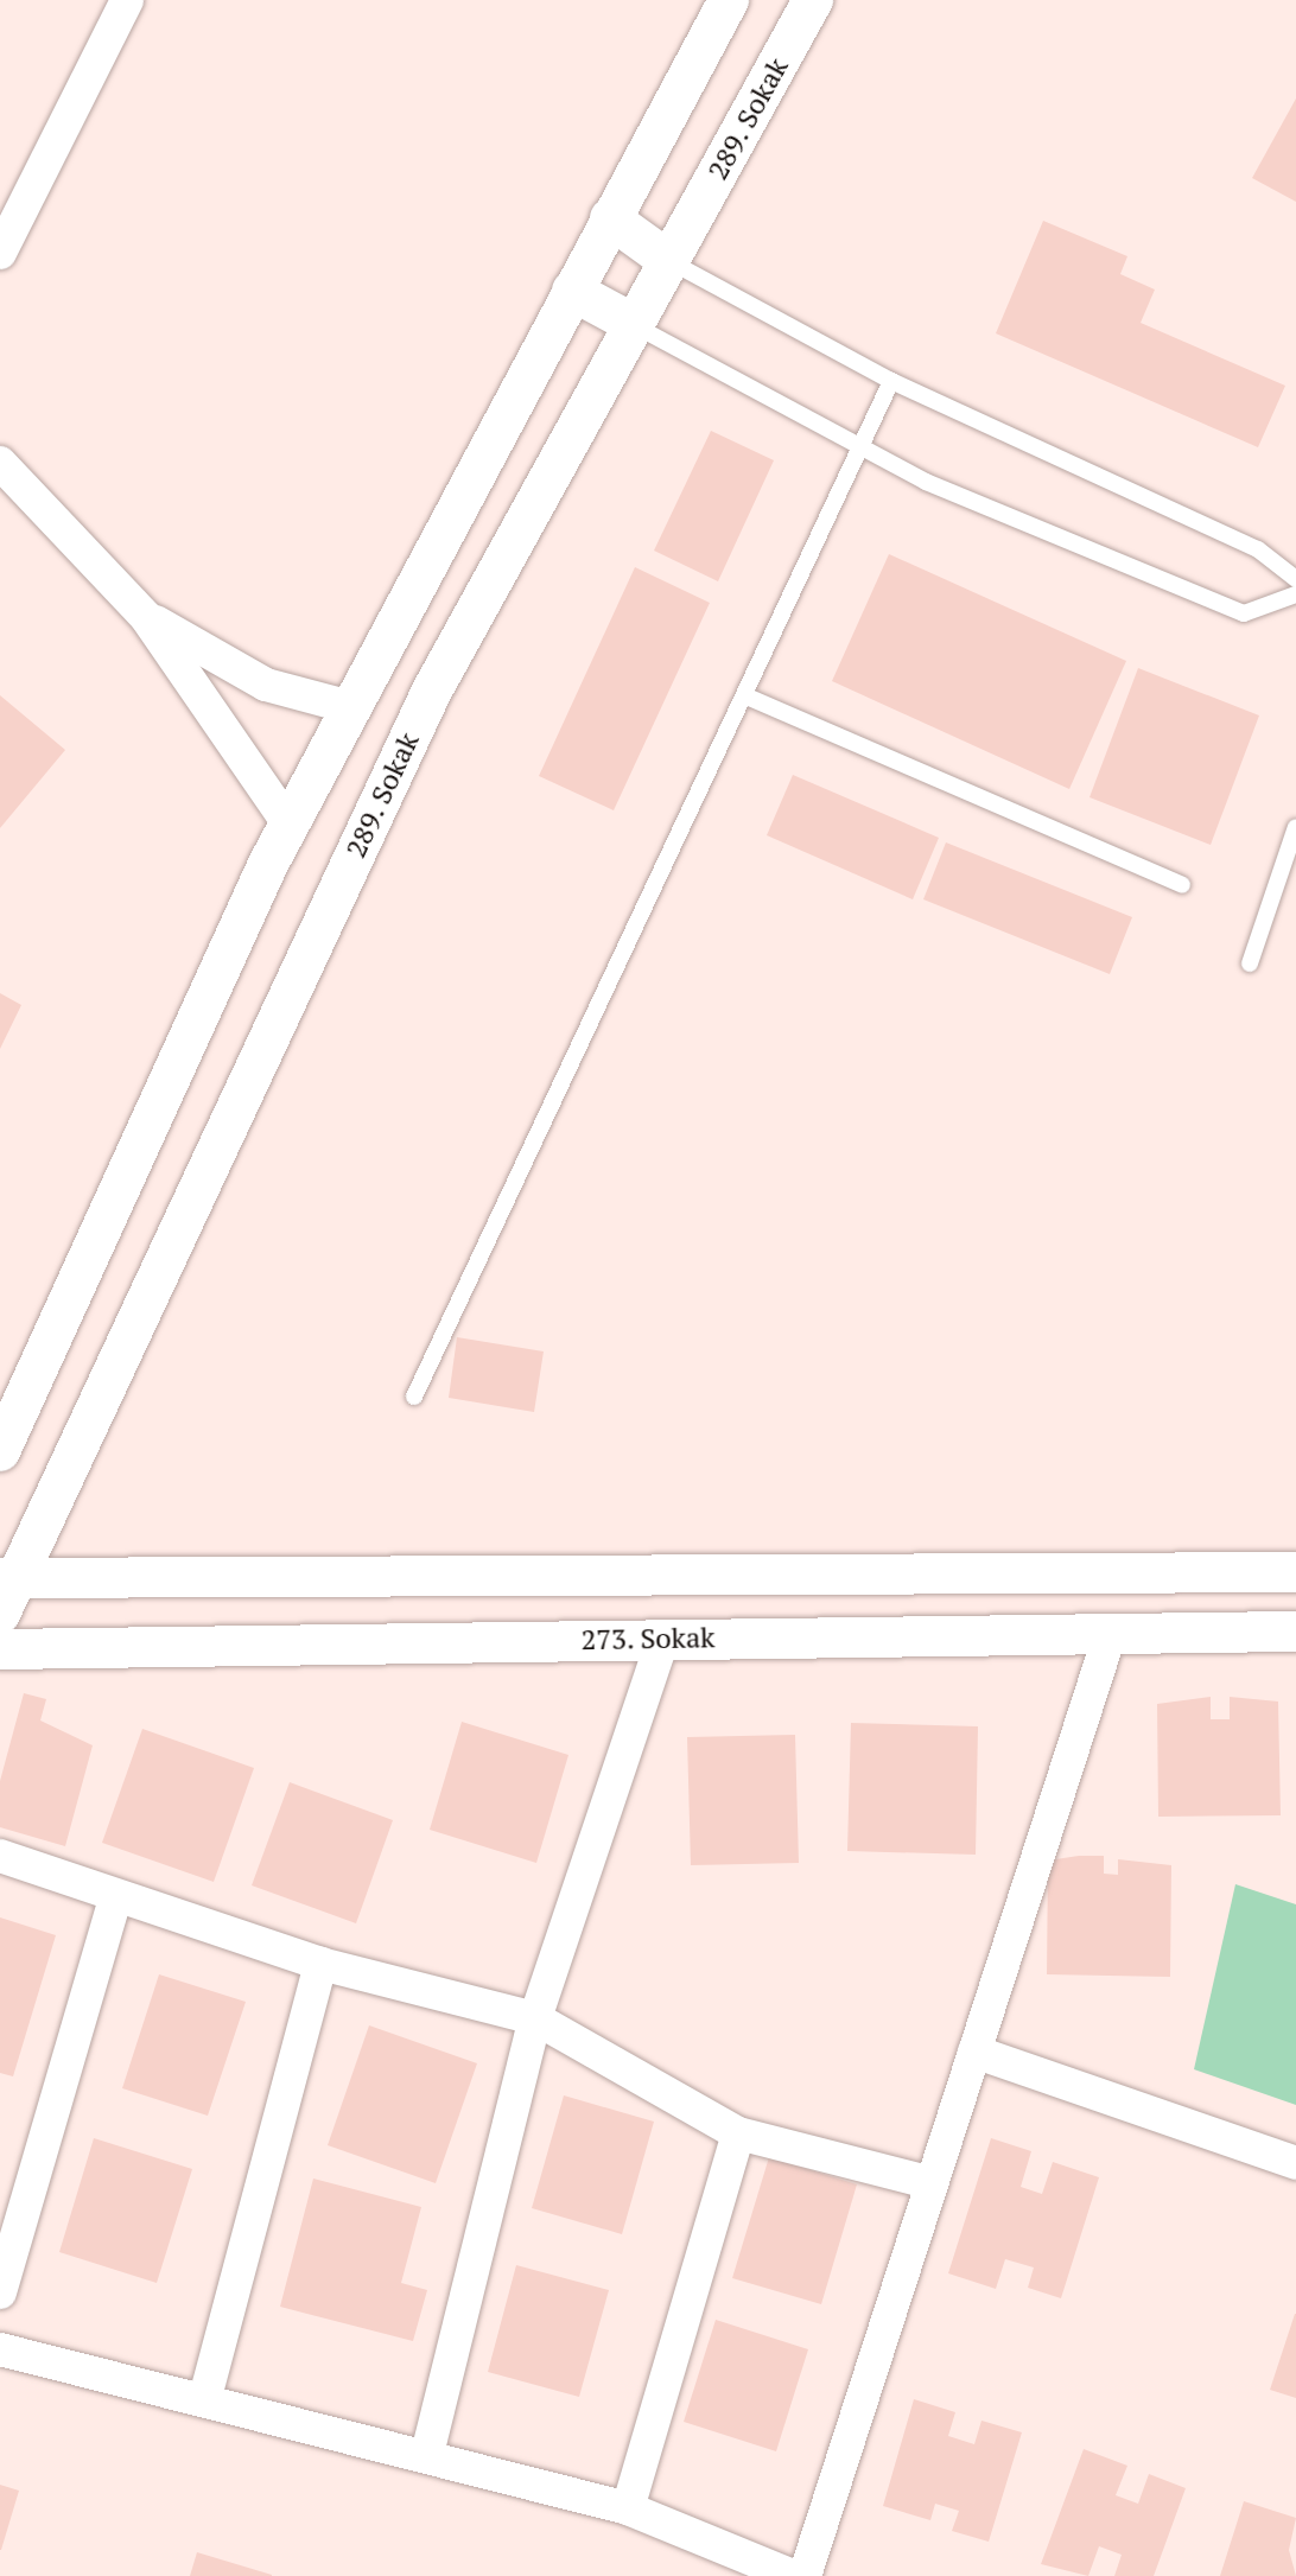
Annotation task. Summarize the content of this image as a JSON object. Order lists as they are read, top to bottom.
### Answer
{
  "streets": {
    "street": ["289. Sokak", "273. Sokak"]
  }
}
